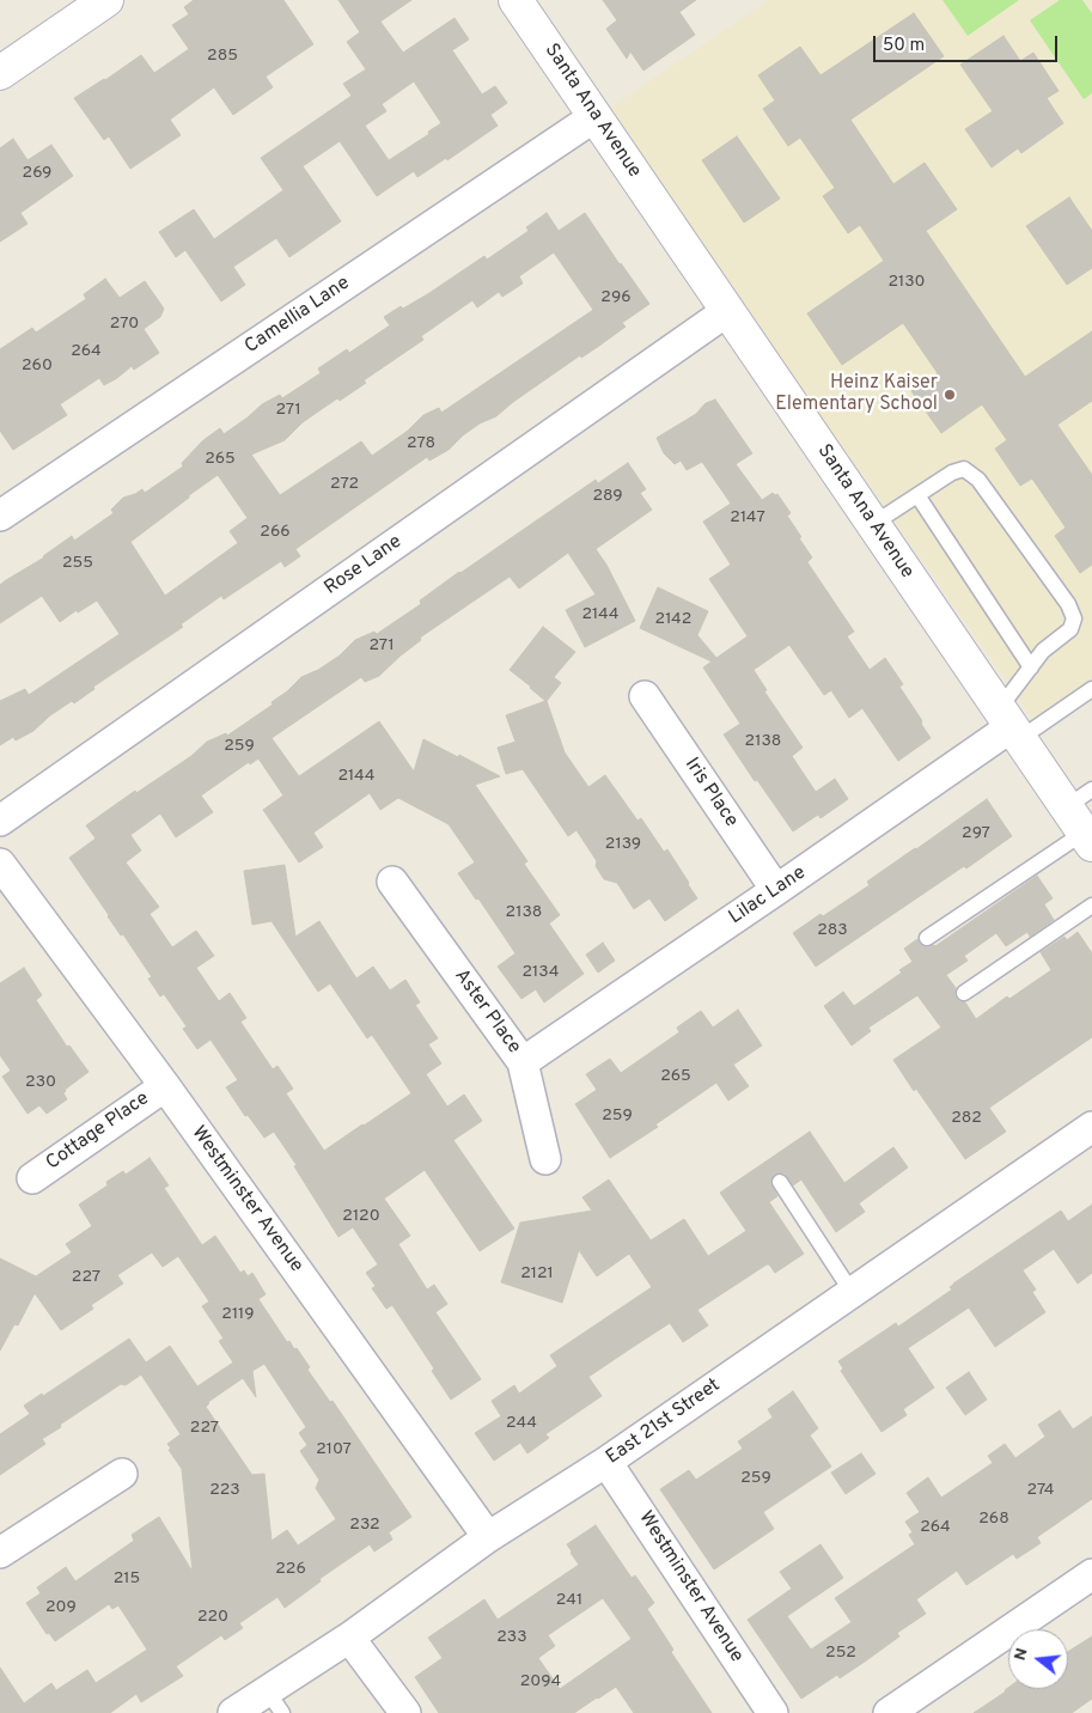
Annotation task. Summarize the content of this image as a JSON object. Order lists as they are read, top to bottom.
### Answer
{
  "streets": {
    "street": [
      "Santa Ana Avenue",
      "Camellia Lane",
      "Rose Lane",
      "Iris Place",
      "Lilac Lane",
      "Aster Place",
      "Cottage Place",
      "Westminster Avenue",
      "East 21st Street"
    ]
  },
  "crossings": [
    ["Santa Ana Avenue", "Camellia Lane"],
    ["Santa Ana Avenue", "Rose Lane"],
    ["Santa Ana Avenue", "Lilac Lane"],
    ["Iris Place", "Lilac Lane"],
    ["Lilac Lane", "Aster Place"],
    ["Cottage Place", "Westminster Avenue"],
    ["Westminster Avenue", "East 21st Street"]
  ],
  "places": ["Heinz Kaiser Elementary School"],
  "house_numbers": [
    "285",
    "269",
    "2130",
    "296",
    "270",
    "264",
    "260",
    "271",
    "278",
    "265",
    "272",
    "289",
    "2147",
    "266",
    "255",
    "2144",
    "2142",
    "271",
    "2138",
    "259",
    "2144",
    "297",
    "2139",
    "2138",
    "283",
    "2134",
    "265",
    "230",
    "259",
    "282",
    "2120",
    "2121",
    "227",
    "2119",
    "244",
    "227",
    "2107",
    "259",
    "223",
    "274",
    "268",
    "232",
    "264",
    "226",
    "215",
    "241",
    "209",
    "220",
    "233",
    "252",
    "2094"
  ],
  "scale_bar": "50 m",
  "north": "left"
}
